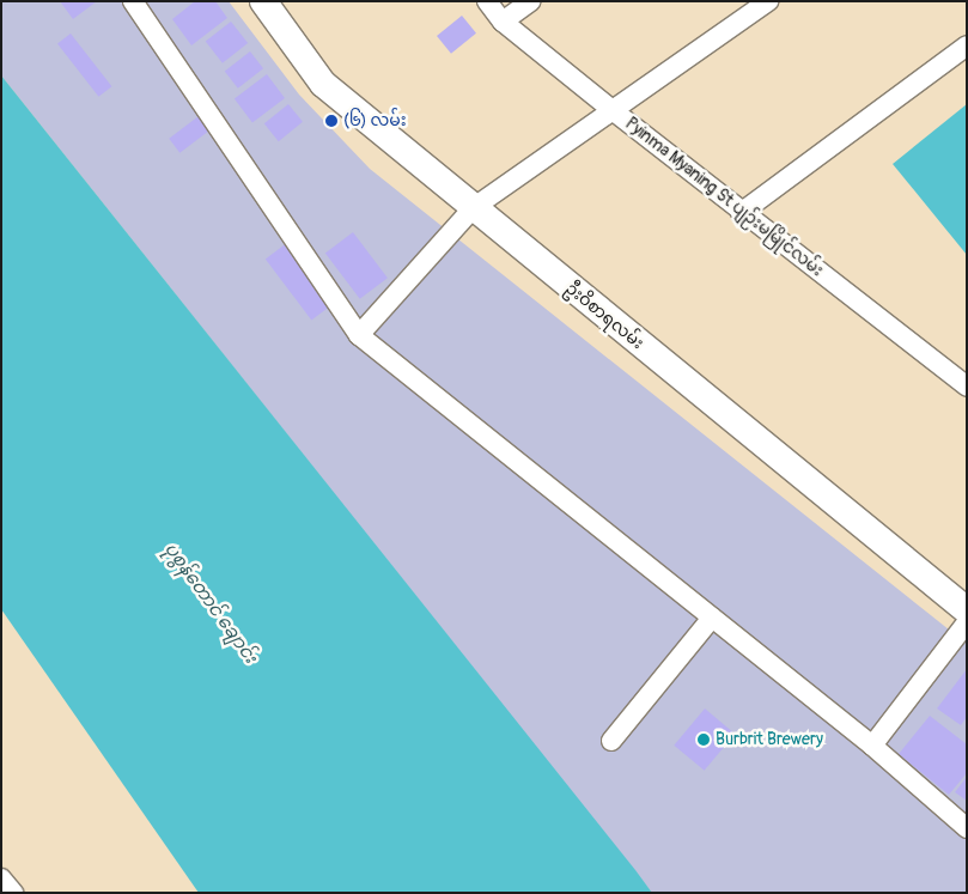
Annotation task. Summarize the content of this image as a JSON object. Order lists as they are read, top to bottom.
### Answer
{
  "streets": {
    "main road": ["ဦးဝိစာရလမ်း"],
    "street": ["Pyinma Myaning St ပျဉ်းမမြိုင်လမ်း"]
  },
  "water": ["ပုစွန်တောင် ချောင်း"],
  "places": ["(၆) လမ်း", "Burbrit Brewery"]
}
